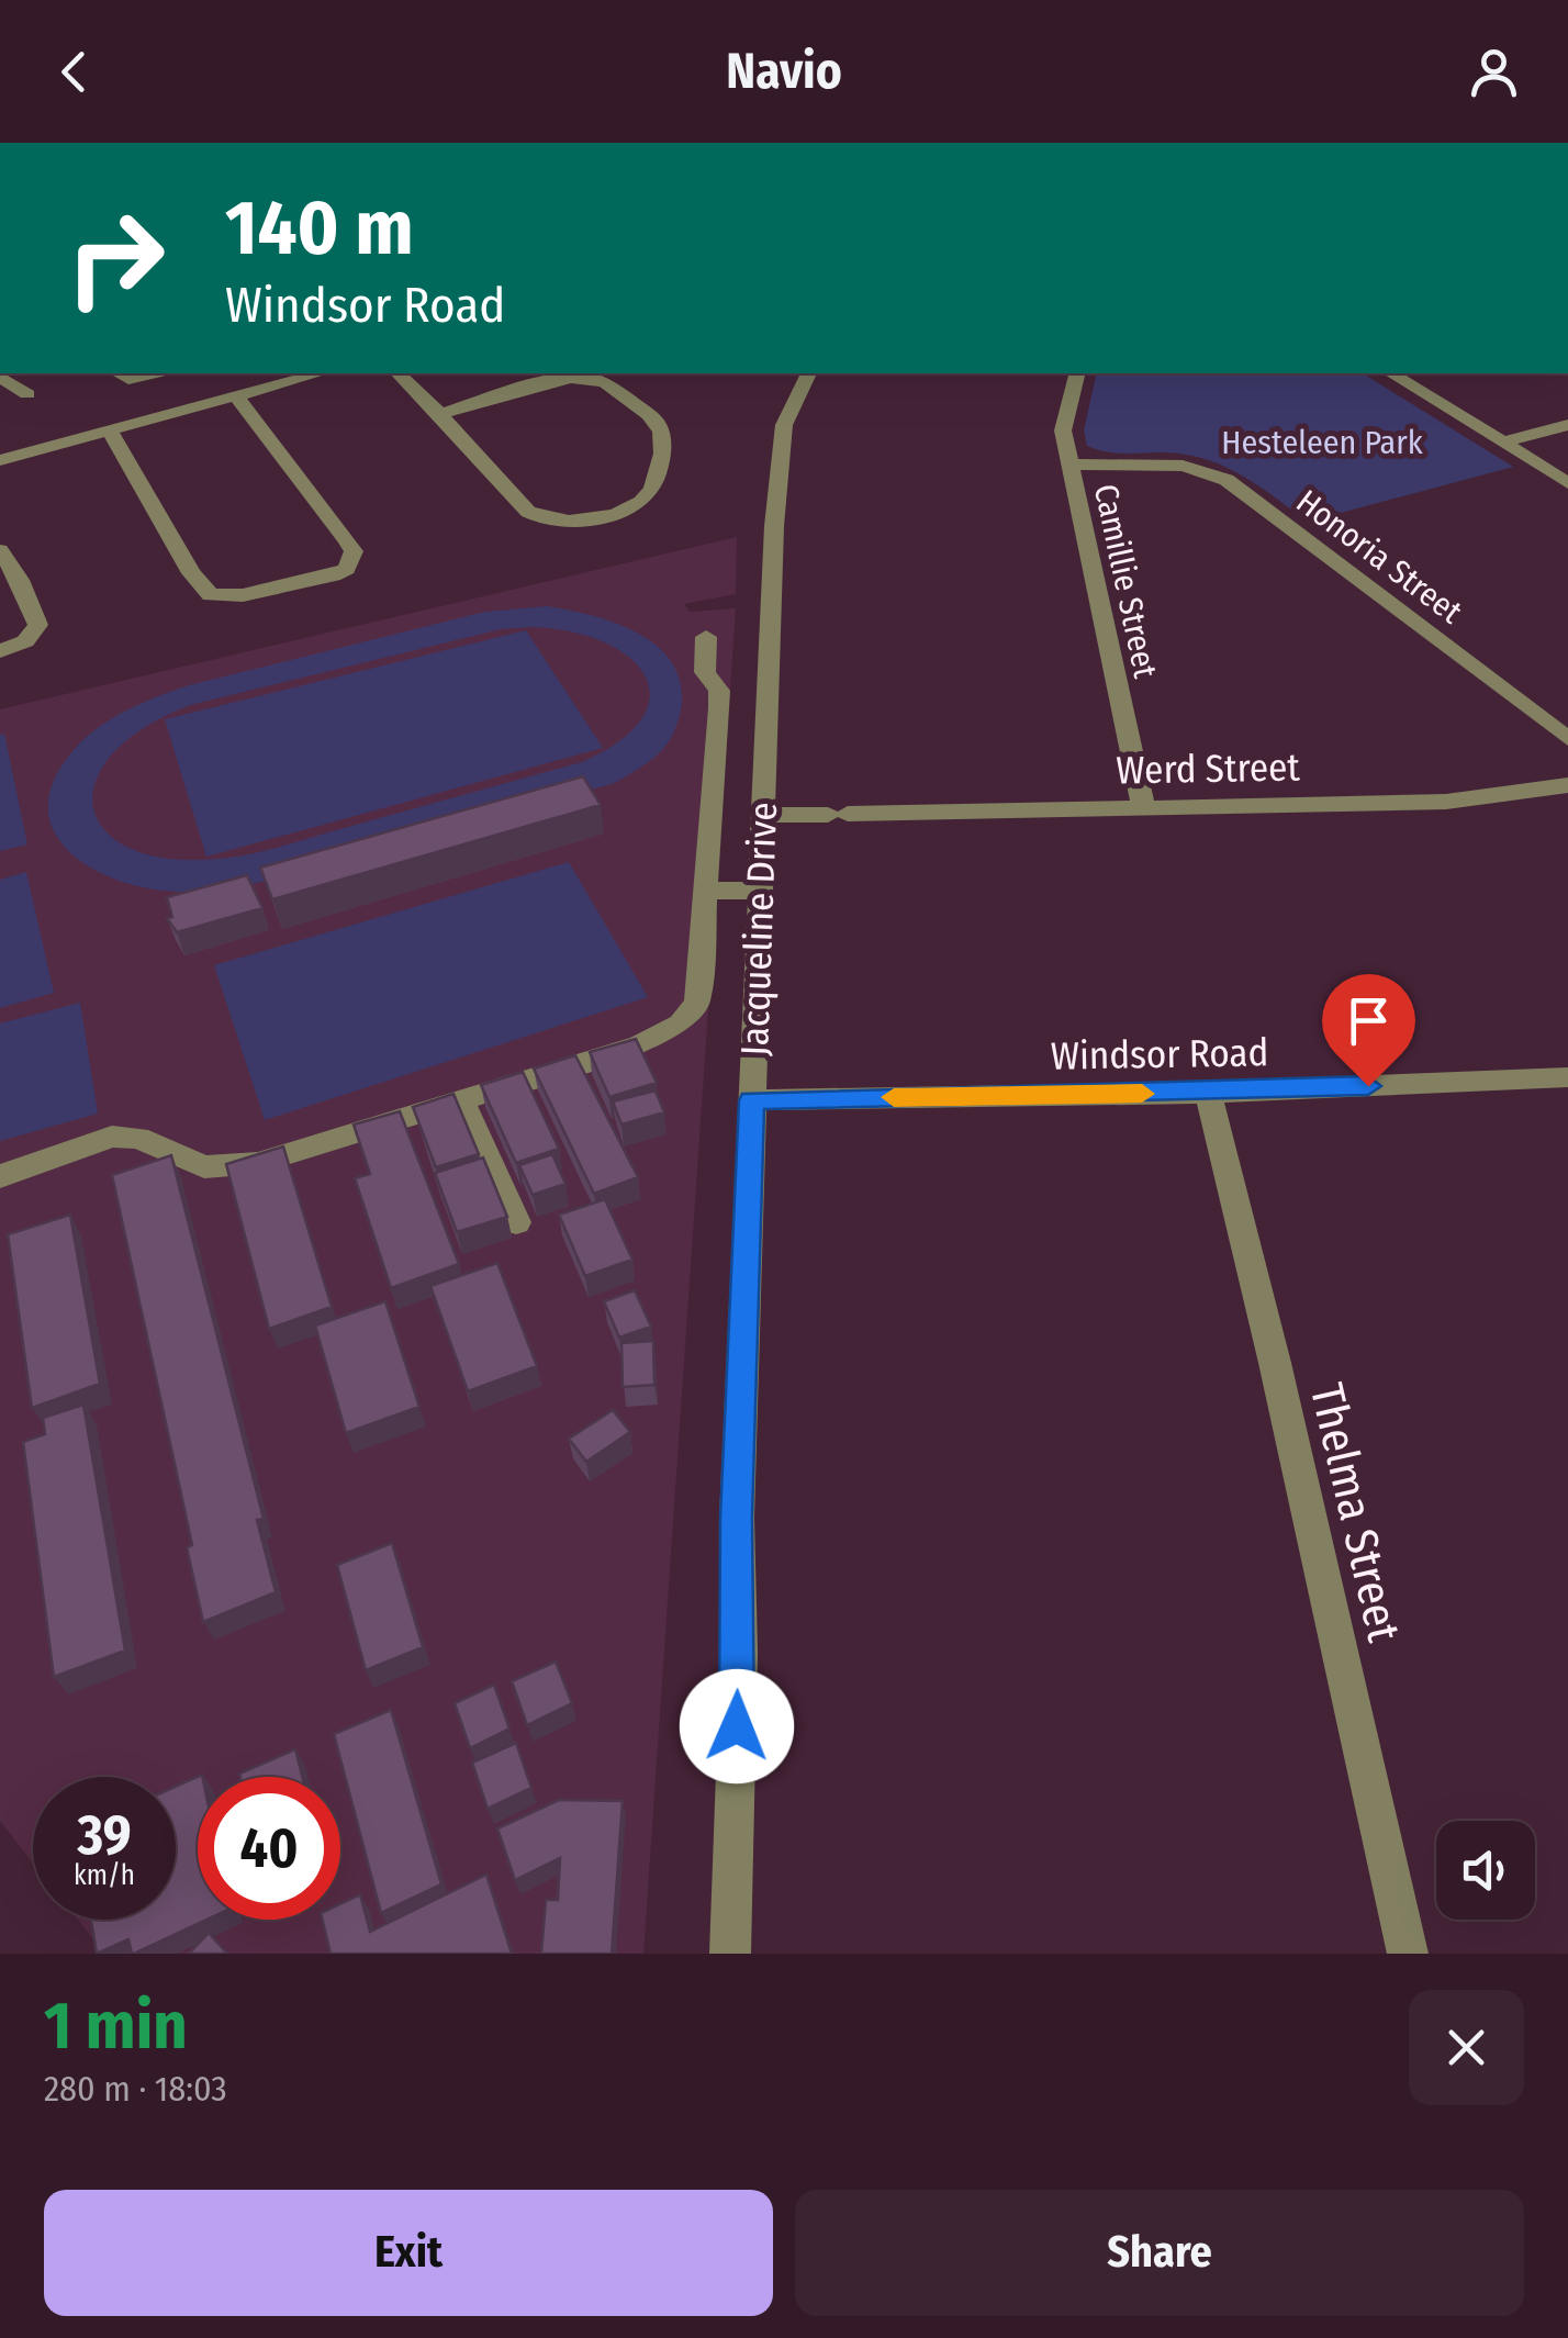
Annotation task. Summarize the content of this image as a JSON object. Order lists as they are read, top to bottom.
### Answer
{
  "streets": {
    "street": [
      "Honoria Street",
      "Camillie Street",
      "Werd Street",
      "Jacqueline Drive",
      "Windsor Road",
      "Thelma Street"
    ]
  },
  "crossings": [
    ["Honoria Street", "Camillie Street"],
    ["Camillie Street", "Werd Street"],
    ["Werd Street", "Jacqueline Drive"],
    ["Jacqueline Drive", "Windsor Road"],
    ["Windsor Road", "Thelma Street"]
  ],
  "parks": ["Hesteleen Park"],
  "page": {
    "header": "Navio",
    "turn": ["140 m", "Windsor Road"],
    "speed": "39 km/h",
    "limit": "40",
    "heading": ["1 min", "280 m · 18:03"],
    "buttons": ["Exit", "Share"]
  }
}
